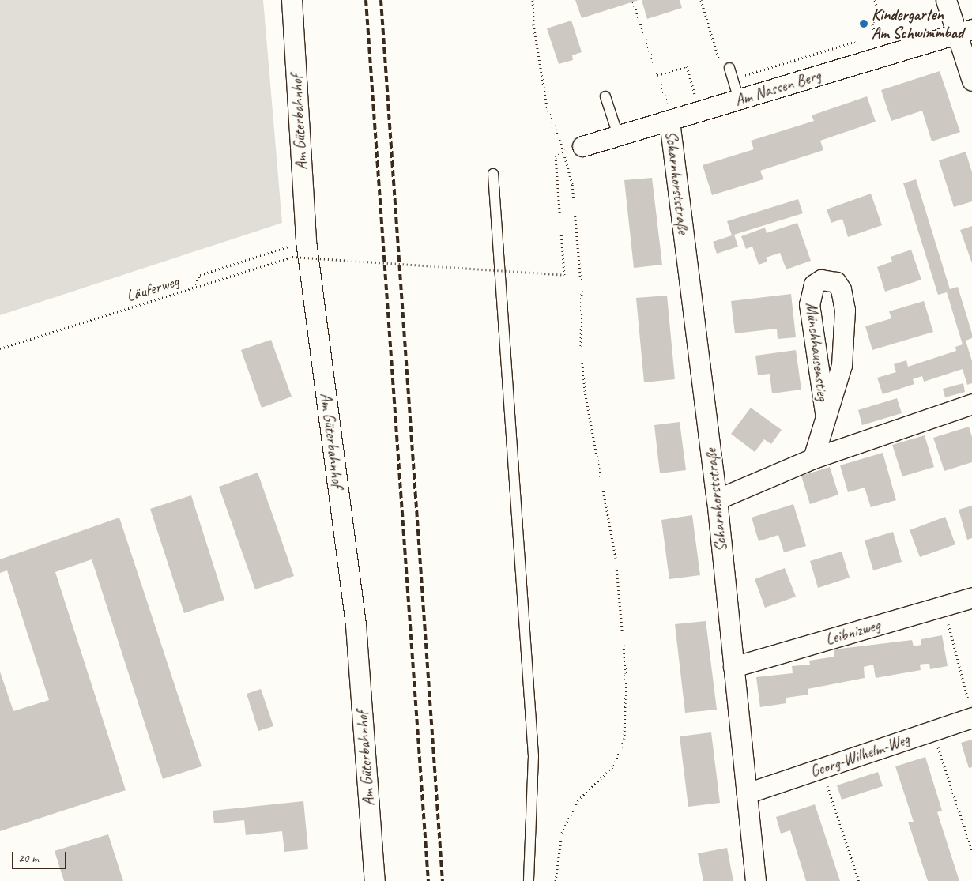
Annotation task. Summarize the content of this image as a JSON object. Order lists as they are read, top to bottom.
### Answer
{
  "streets": {
    "street": [
      "Am Nassen Berg",
      "Am Güterbahnhof",
      "Scharnhorststraße",
      "Münchhausenstieg",
      "Leibnizweg",
      "Georg-Wilhelm-Weg"
    ],
    "path": ["Läuferweg"]
  },
  "crossings": [
    ["Am Nassen Berg", "Scharnhorststraße"],
    ["Am Güterbahnhof", "Läuferweg"],
    ["Scharnhorststraße", "Leibnizweg"],
    ["Scharnhorststraße", "Georg-Wilhelm-Weg"]
  ],
  "places": ["Kindergarten Am Schwimmbad"],
  "scale_bar": "20 m"
}
